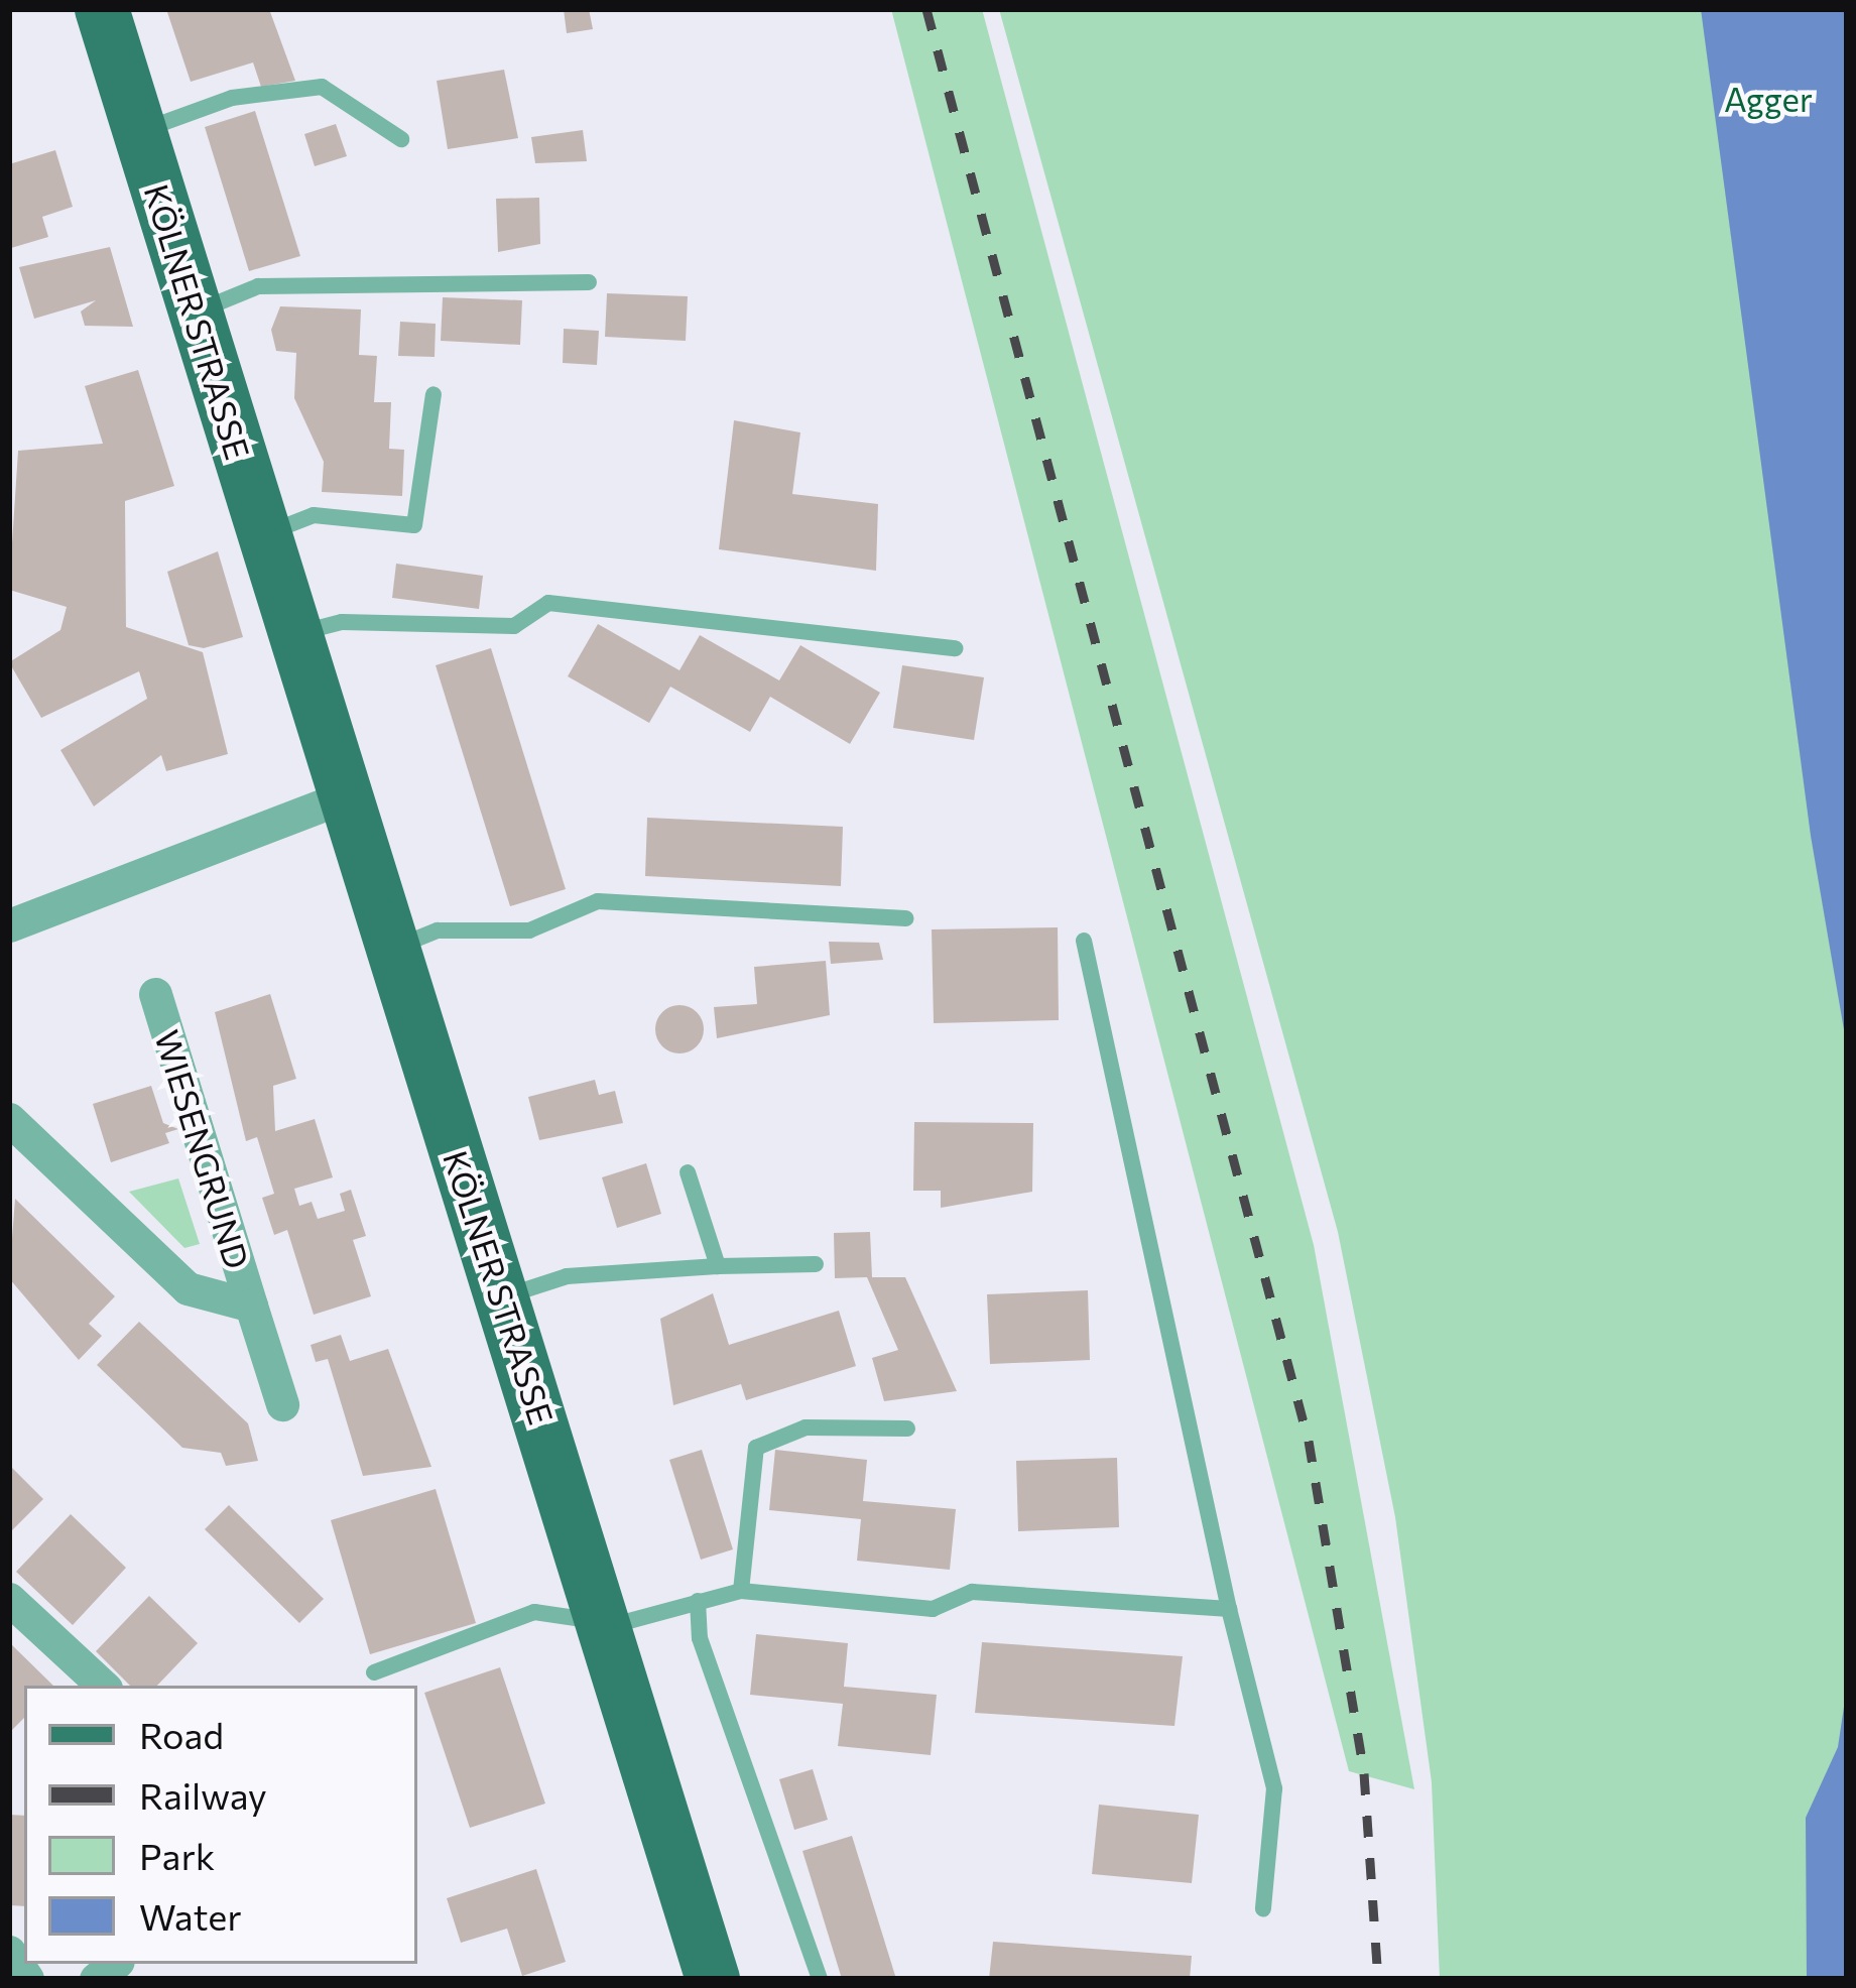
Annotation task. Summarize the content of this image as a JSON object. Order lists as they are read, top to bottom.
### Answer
{
  "streets": {
    "main road": ["KÖLNER STRASSE"],
    "street": ["WIESENGRUND"]
  },
  "parks": ["Agger"],
  "legend": [
    "Road",
    "Railway",
    "Park",
    "Water"
  ]
}
